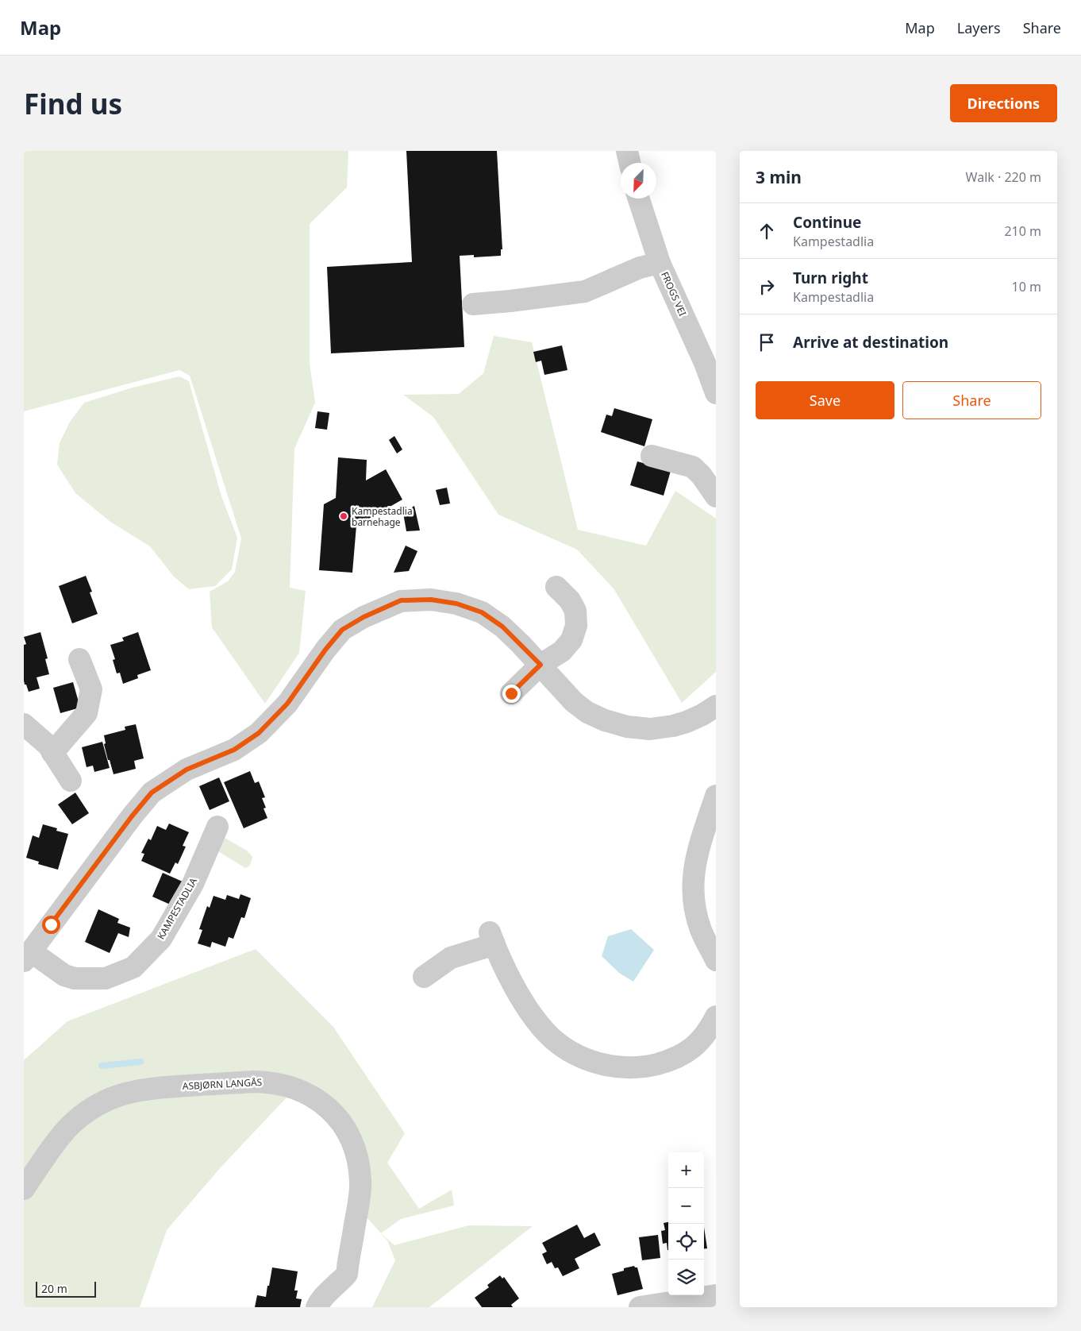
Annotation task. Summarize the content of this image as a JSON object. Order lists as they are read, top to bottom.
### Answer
{
  "streets": {
    "street": ["FROGS VEI", "KAMPESTADLIA", "ASBJØRN LANGÅS"]
  },
  "places": ["Kampestadlia barnehage"],
  "scale_bar": "20 m",
  "north": "bottom left",
  "page": {
    "header": "Map",
    "nav": ["Map", "Layers", "Share"],
    "buttons": [
      "Directions",
      ["Save", "Share"]
    ],
    "title": "Find us",
    "heading": ["3 min", "Walk · 220 m"],
    "list": [
      ["Continue", "Kampestadlia", "210 m"],
      ["Turn right", "Kampestadlia", "10 m"],
      "Arrive at destination"
    ],
    "map_buttons": ["+", "−"],
    "scale": "20 m"
  }
}
